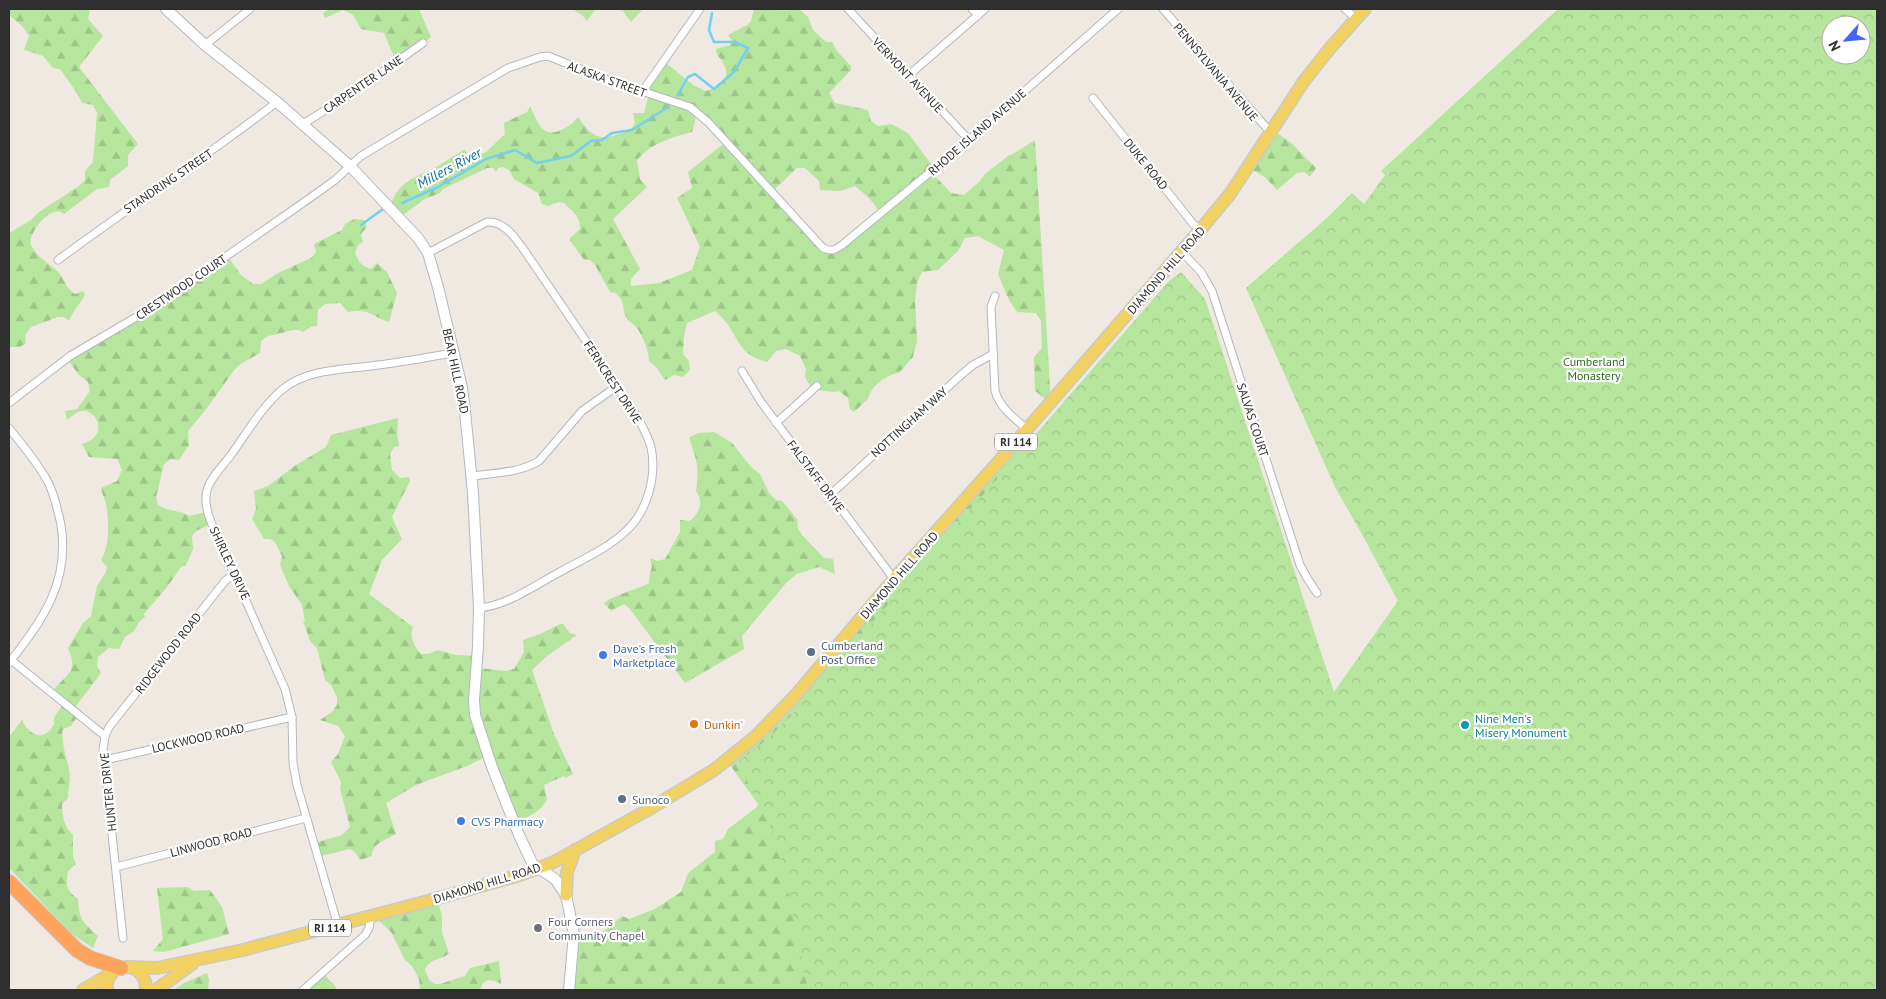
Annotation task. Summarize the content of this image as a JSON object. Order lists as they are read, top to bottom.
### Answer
{
  "streets": {
    "main road": ["DIAMOND HILL ROAD", "RI 114"],
    "street": [
      "PENNSYLVANIA AVENUE",
      "VERMONT AVENUE",
      "ALASKA STREET",
      "CARPENTER LANE",
      "RHODE ISLAND AVENUE",
      "DUKE ROAD",
      "STANDRING STREET",
      "CRESTWOOD COURT",
      "BEAR HILL ROAD",
      "FERNCREST DRIVE",
      "SALVAS COURT",
      "NOTTINGHAM WAY",
      "FALSTAFF DRIVE",
      "SHIRLEY DRIVE",
      "RIDGEWOOD ROAD",
      "LOCKWOOD ROAD",
      "HUNTER DRIVE",
      "LINWOOD ROAD"
    ]
  },
  "crossings": [
    ["PENNSYLVANIA AVENUE", "DIAMOND HILL ROAD"],
    ["VERMONT AVENUE", "RHODE ISLAND AVENUE"],
    ["ALASKA STREET", "RHODE ISLAND AVENUE"],
    ["ALASKA STREET", "CRESTWOOD COURT"],
    ["ALASKA STREET", "BEAR HILL ROAD"],
    ["CARPENTER LANE", "BEAR HILL ROAD"],
    ["DUKE ROAD", "DIAMOND HILL ROAD"],
    ["STANDRING STREET", "BEAR HILL ROAD"],
    ["DIAMOND HILL ROAD", "BEAR HILL ROAD"],
    ["DIAMOND HILL ROAD", "SALVAS COURT"],
    ["DIAMOND HILL ROAD", "FALSTAFF DRIVE"],
    ["DIAMOND HILL ROAD", "SHIRLEY DRIVE"],
    ["CRESTWOOD COURT", "BEAR HILL ROAD"],
    ["BEAR HILL ROAD", "FERNCREST DRIVE"],
    ["BEAR HILL ROAD", "SHIRLEY DRIVE"],
    ["NOTTINGHAM WAY", "FALSTAFF DRIVE"],
    ["SHIRLEY DRIVE", "RIDGEWOOD ROAD"],
    ["SHIRLEY DRIVE", "LOCKWOOD ROAD"],
    ["SHIRLEY DRIVE", "LINWOOD ROAD"],
    ["RIDGEWOOD ROAD", "HUNTER DRIVE"],
    ["LOCKWOOD ROAD", "HUNTER DRIVE"],
    ["HUNTER DRIVE", "LINWOOD ROAD"]
  ],
  "water": ["Millers River"],
  "parks": ["Cumberland Monastery"],
  "places": [
    "Cumberland Post Office",
    "Dave's Fresh Marketplace",
    "Dunkin'",
    "Nine Men's Misery Monument",
    "Sunoco",
    "CVS Pharmacy",
    "Four Corners Community Chapel"
  ],
  "north": "bottom left"
}
